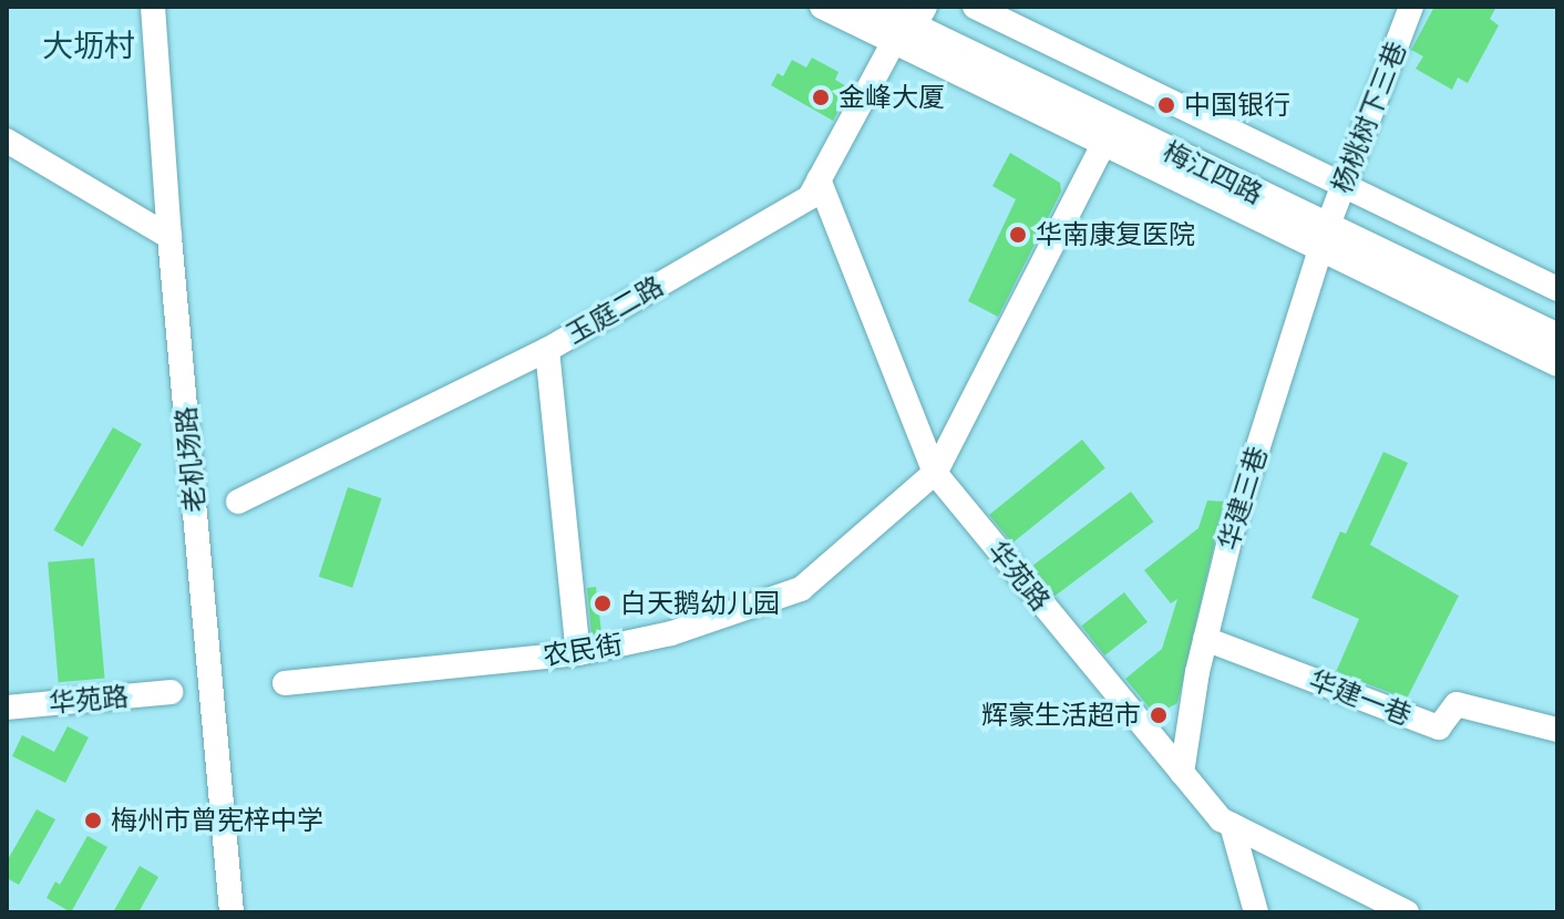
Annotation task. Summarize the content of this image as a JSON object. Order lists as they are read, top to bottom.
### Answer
{
  "streets": {
    "main road": ["梅江四路"],
    "street": [
      "杨桃树下三巷",
      "玉庭二路",
      "老机场路",
      "华建三巷",
      "华苑路",
      "农民街",
      "华建一巷"
    ]
  },
  "crossings": [
    ["杨桃树下三巷", "梅江四路"],
    ["杨桃树下三巷", "华建三巷"],
    ["梅江四路", "玉庭二路"],
    ["梅江四路", "华建三巷"],
    ["玉庭二路", "华苑路"],
    ["华建三巷", "华苑路"],
    ["华建三巷", "华建一巷"],
    ["华苑路", "农民街"]
  ],
  "districts": ["大坜村"],
  "places": [
    "金峰大厦",
    "中国银行",
    "华南康复医院",
    "白天鹅幼儿园",
    "辉豪生活超市",
    "梅州市曾宪梓中学"
  ]
}
